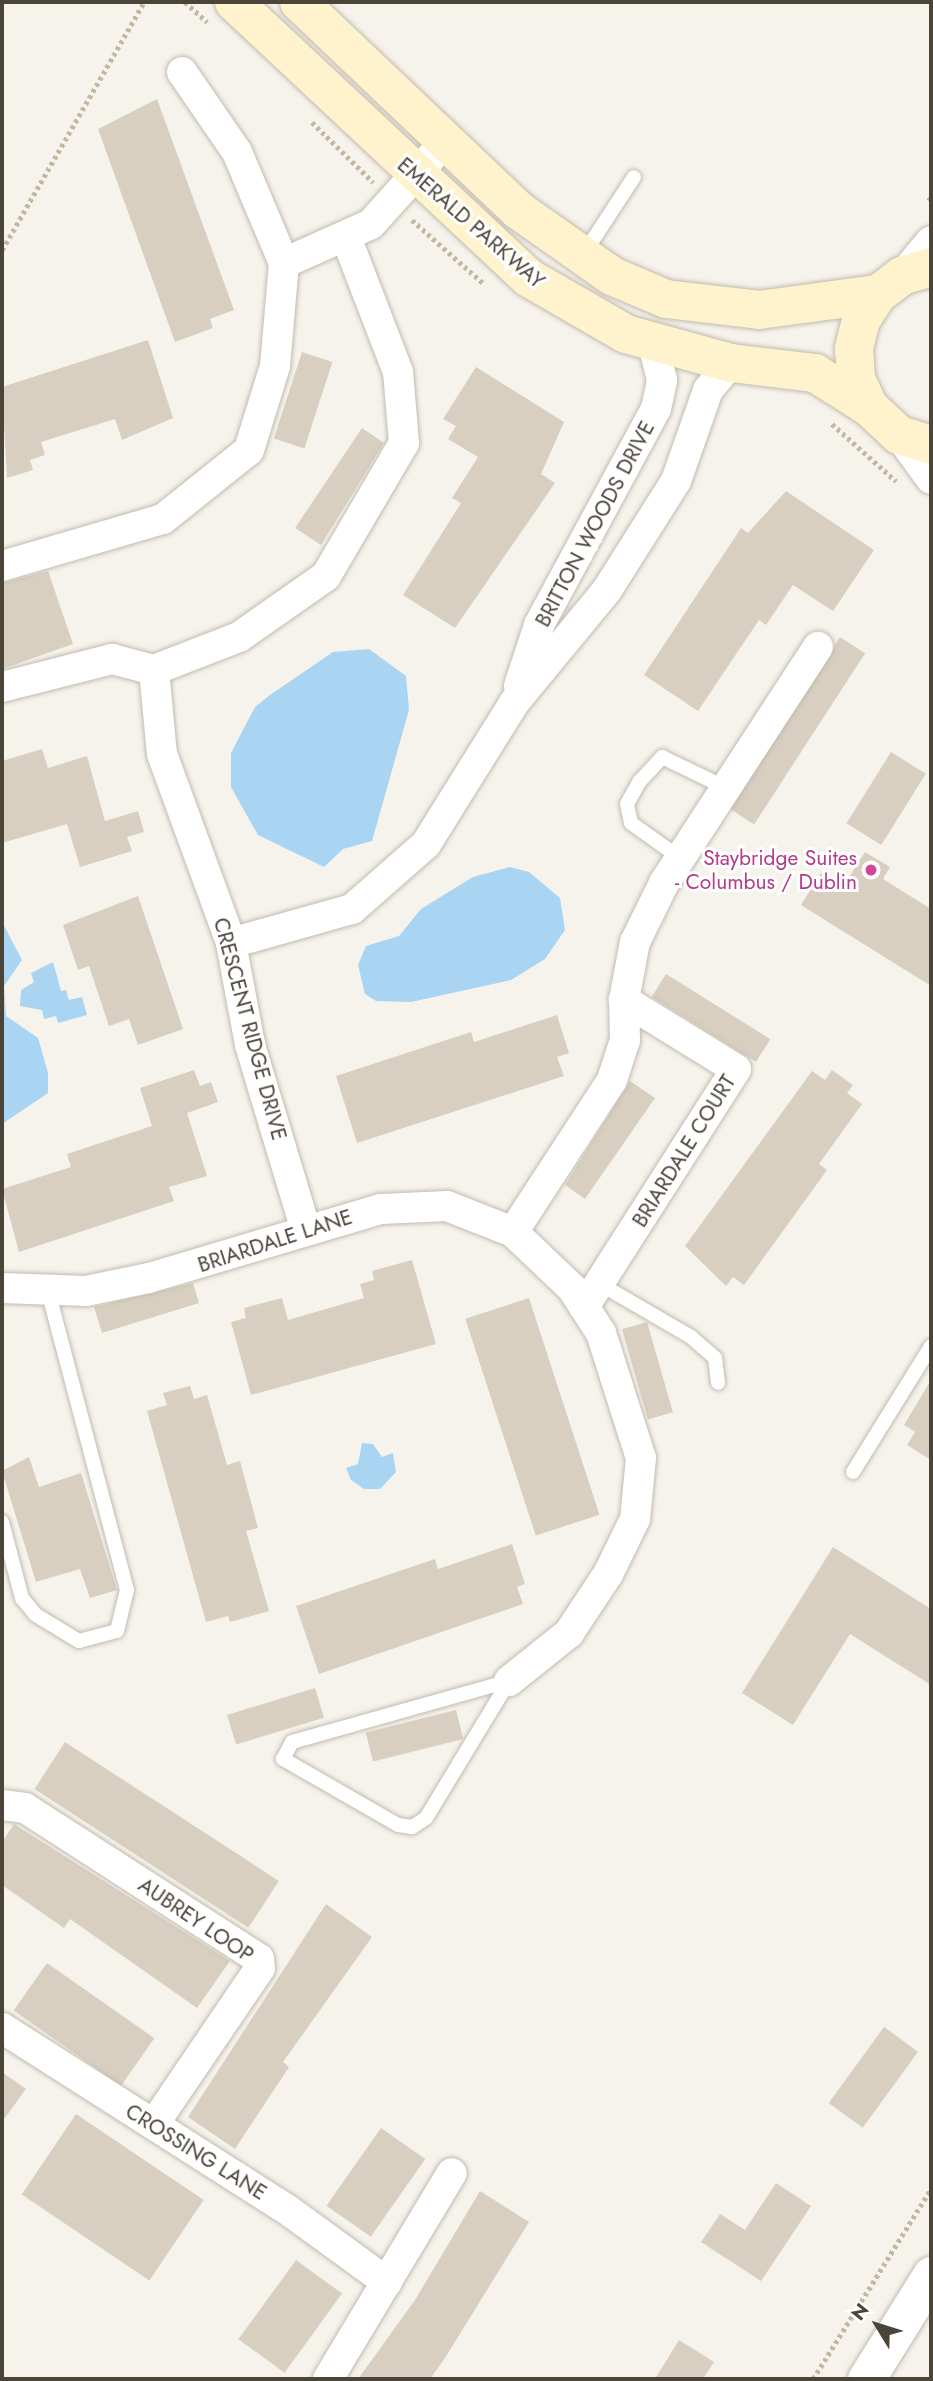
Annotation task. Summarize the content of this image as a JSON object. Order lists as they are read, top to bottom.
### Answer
{
  "streets": {
    "main road": ["EMERALD PARKWAY"],
    "street": [
      "BRITTON WOODS DRIVE",
      "CRESCENT RIDGE DRIVE",
      "BRIARDALE COURT",
      "BRIARDALE LANE",
      "AUBREY LOOP",
      "CROSSING LANE"
    ]
  },
  "crossings": [
    ["EMERALD PARKWAY", "BRITTON WOODS DRIVE"],
    ["BRITTON WOODS DRIVE", "CRESCENT RIDGE DRIVE"],
    ["CRESCENT RIDGE DRIVE", "BRIARDALE LANE"],
    ["BRIARDALE COURT", "BRIARDALE LANE"],
    ["AUBREY LOOP", "CROSSING LANE"]
  ],
  "places": ["Staybridge Suites - Columbus / Dublin"],
  "north": "top left"
}
